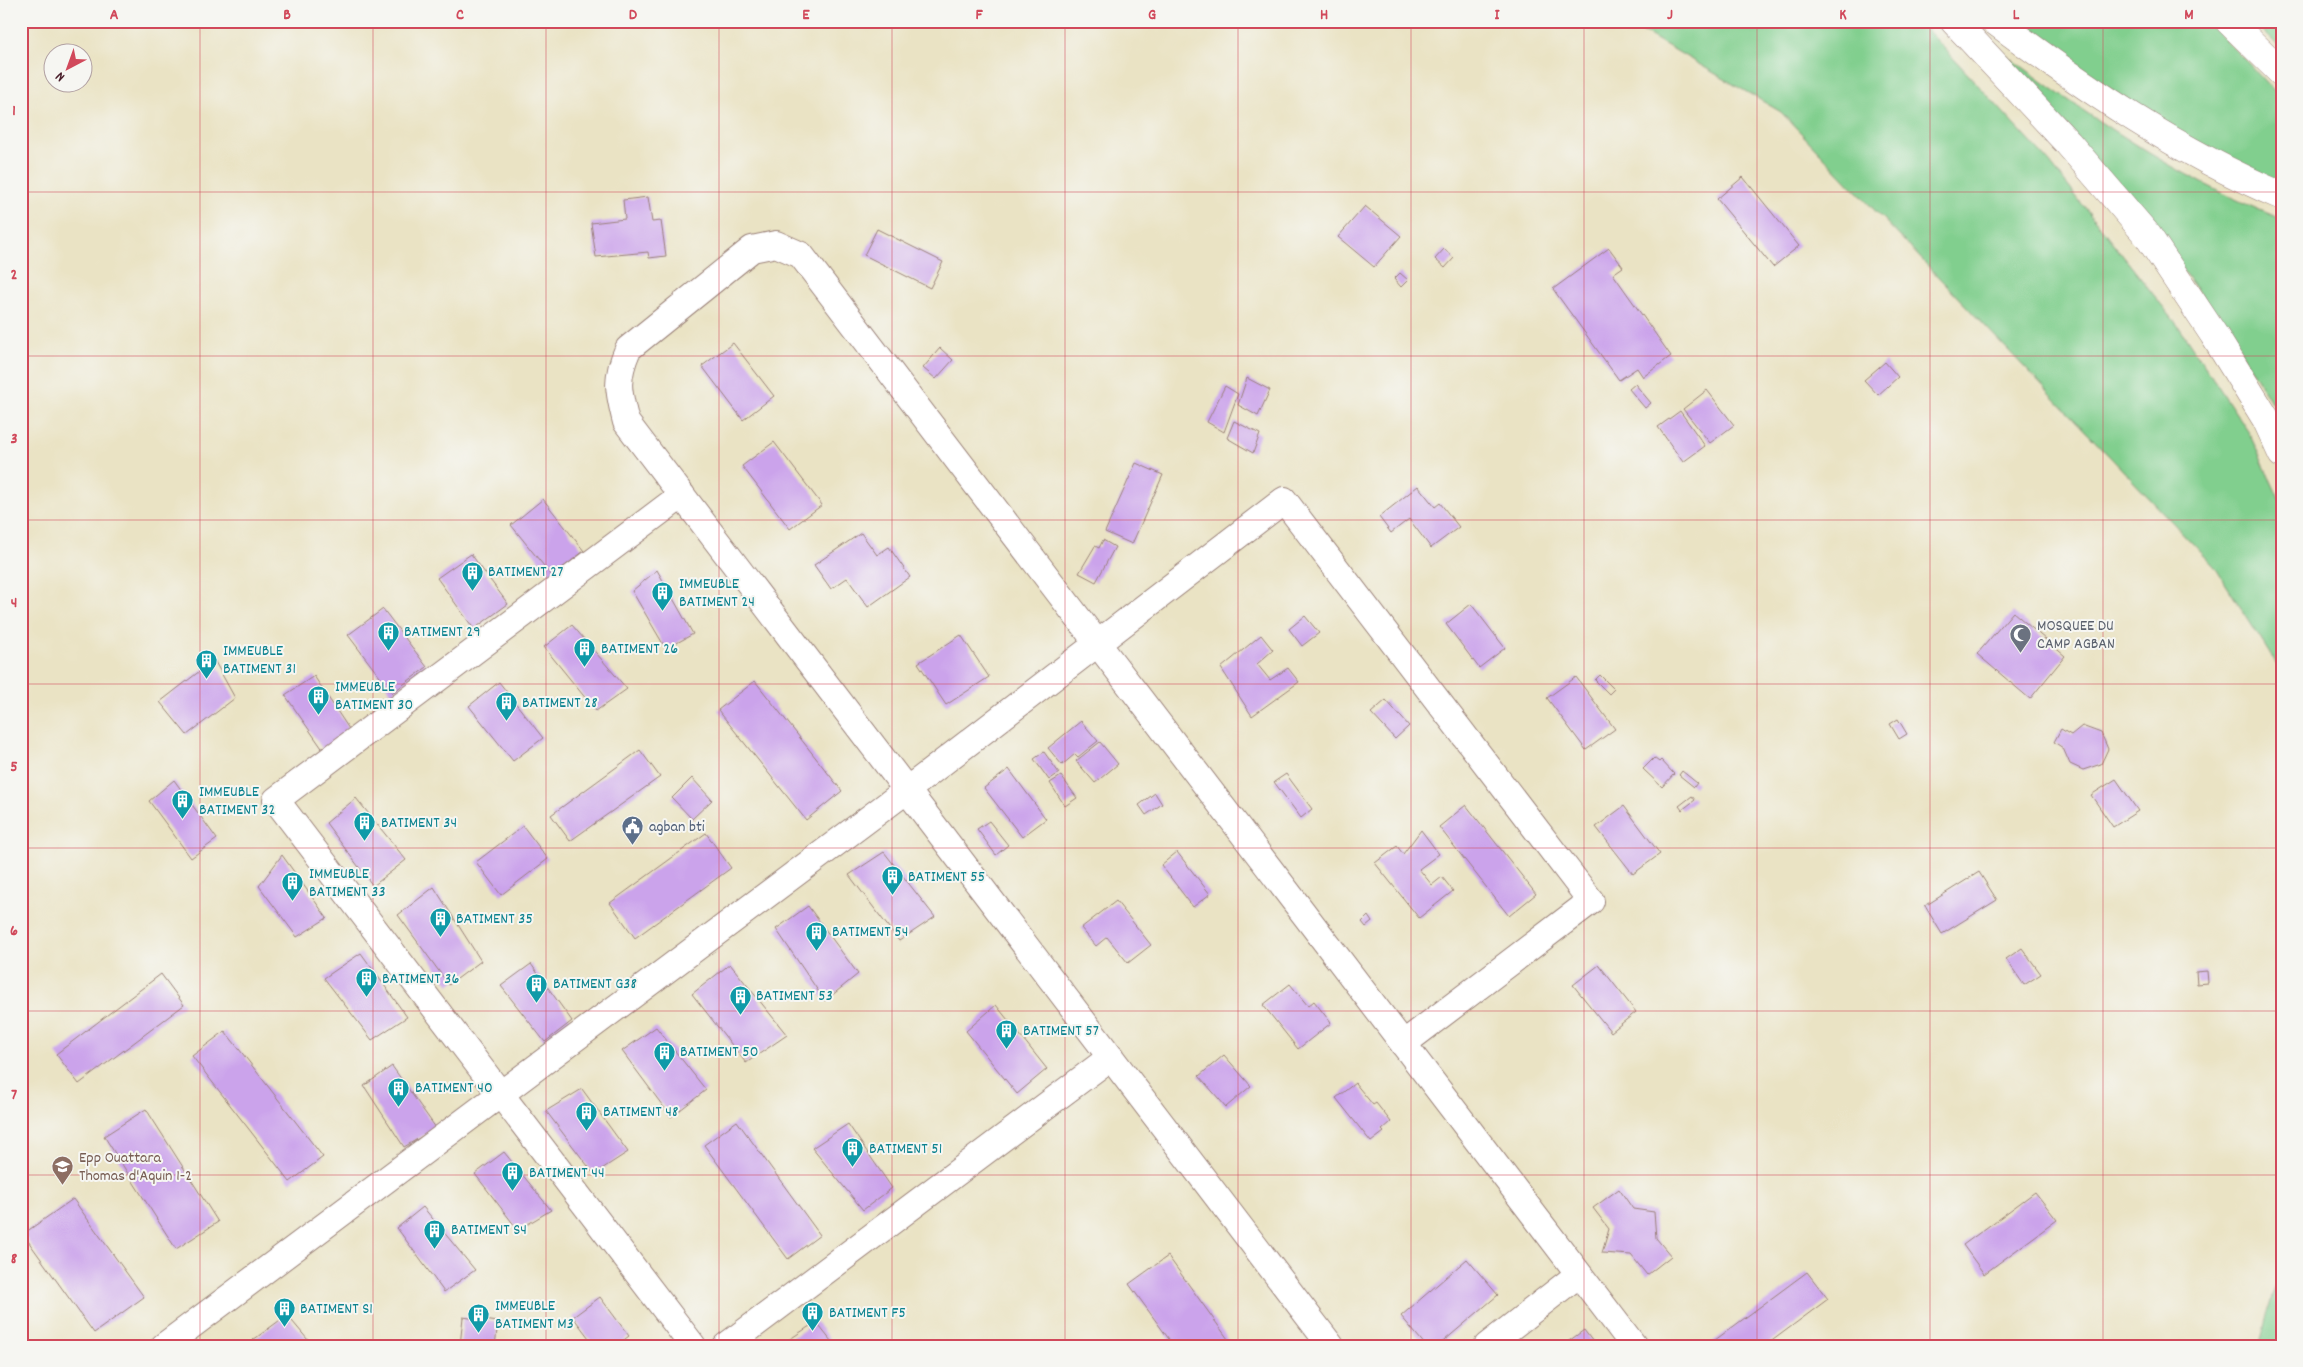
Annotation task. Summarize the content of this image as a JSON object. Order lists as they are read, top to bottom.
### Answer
{
  "places": {
    "building": [
      "BATIMENT 27",
      "IMMEUBLE BATIMENT 24",
      "BATIMENT 29",
      "BATIMENT 26",
      "IMMEUBLE BATIMENT 31",
      "IMMEUBLE BATIMENT 30",
      "BATIMENT 28",
      "IMMEUBLE BATIMENT 32",
      "BATIMENT 34",
      "BATIMENT 55",
      "IMMEUBLE BATIMENT 33",
      "BATIMENT 35",
      "BATIMENT 54",
      "BATIMENT 36",
      "BATIMENT G38",
      "BATIMENT 53",
      "BATIMENT 57",
      "BATIMENT 50",
      "BATIMENT 40",
      "BATIMENT 48",
      "BATIMENT 51",
      "BATIMENT 44",
      "BATIMENT S4",
      "BATIMENT S1",
      "BATIMENT F5",
      "IMMEUBLE BATIMENT M3"
    ],
    "mosque": ["MOSQUEE DU CAMP AGBAN"],
    "public building": ["agban bti"],
    "school or university": ["Epp Ouattara Thomas d'Aquin 1-2"]
  },
  "north": "bottom left",
  "grid": {
    "columns": [
      "A",
      "B",
      "C",
      "D",
      "E",
      "F",
      "G",
      "H",
      "I",
      "J",
      "K",
      "L",
      "M"
    ],
    "rows": [
      "1",
      "2",
      "3",
      "4",
      "5",
      "6",
      "7",
      "8"
    ]
  }
}
